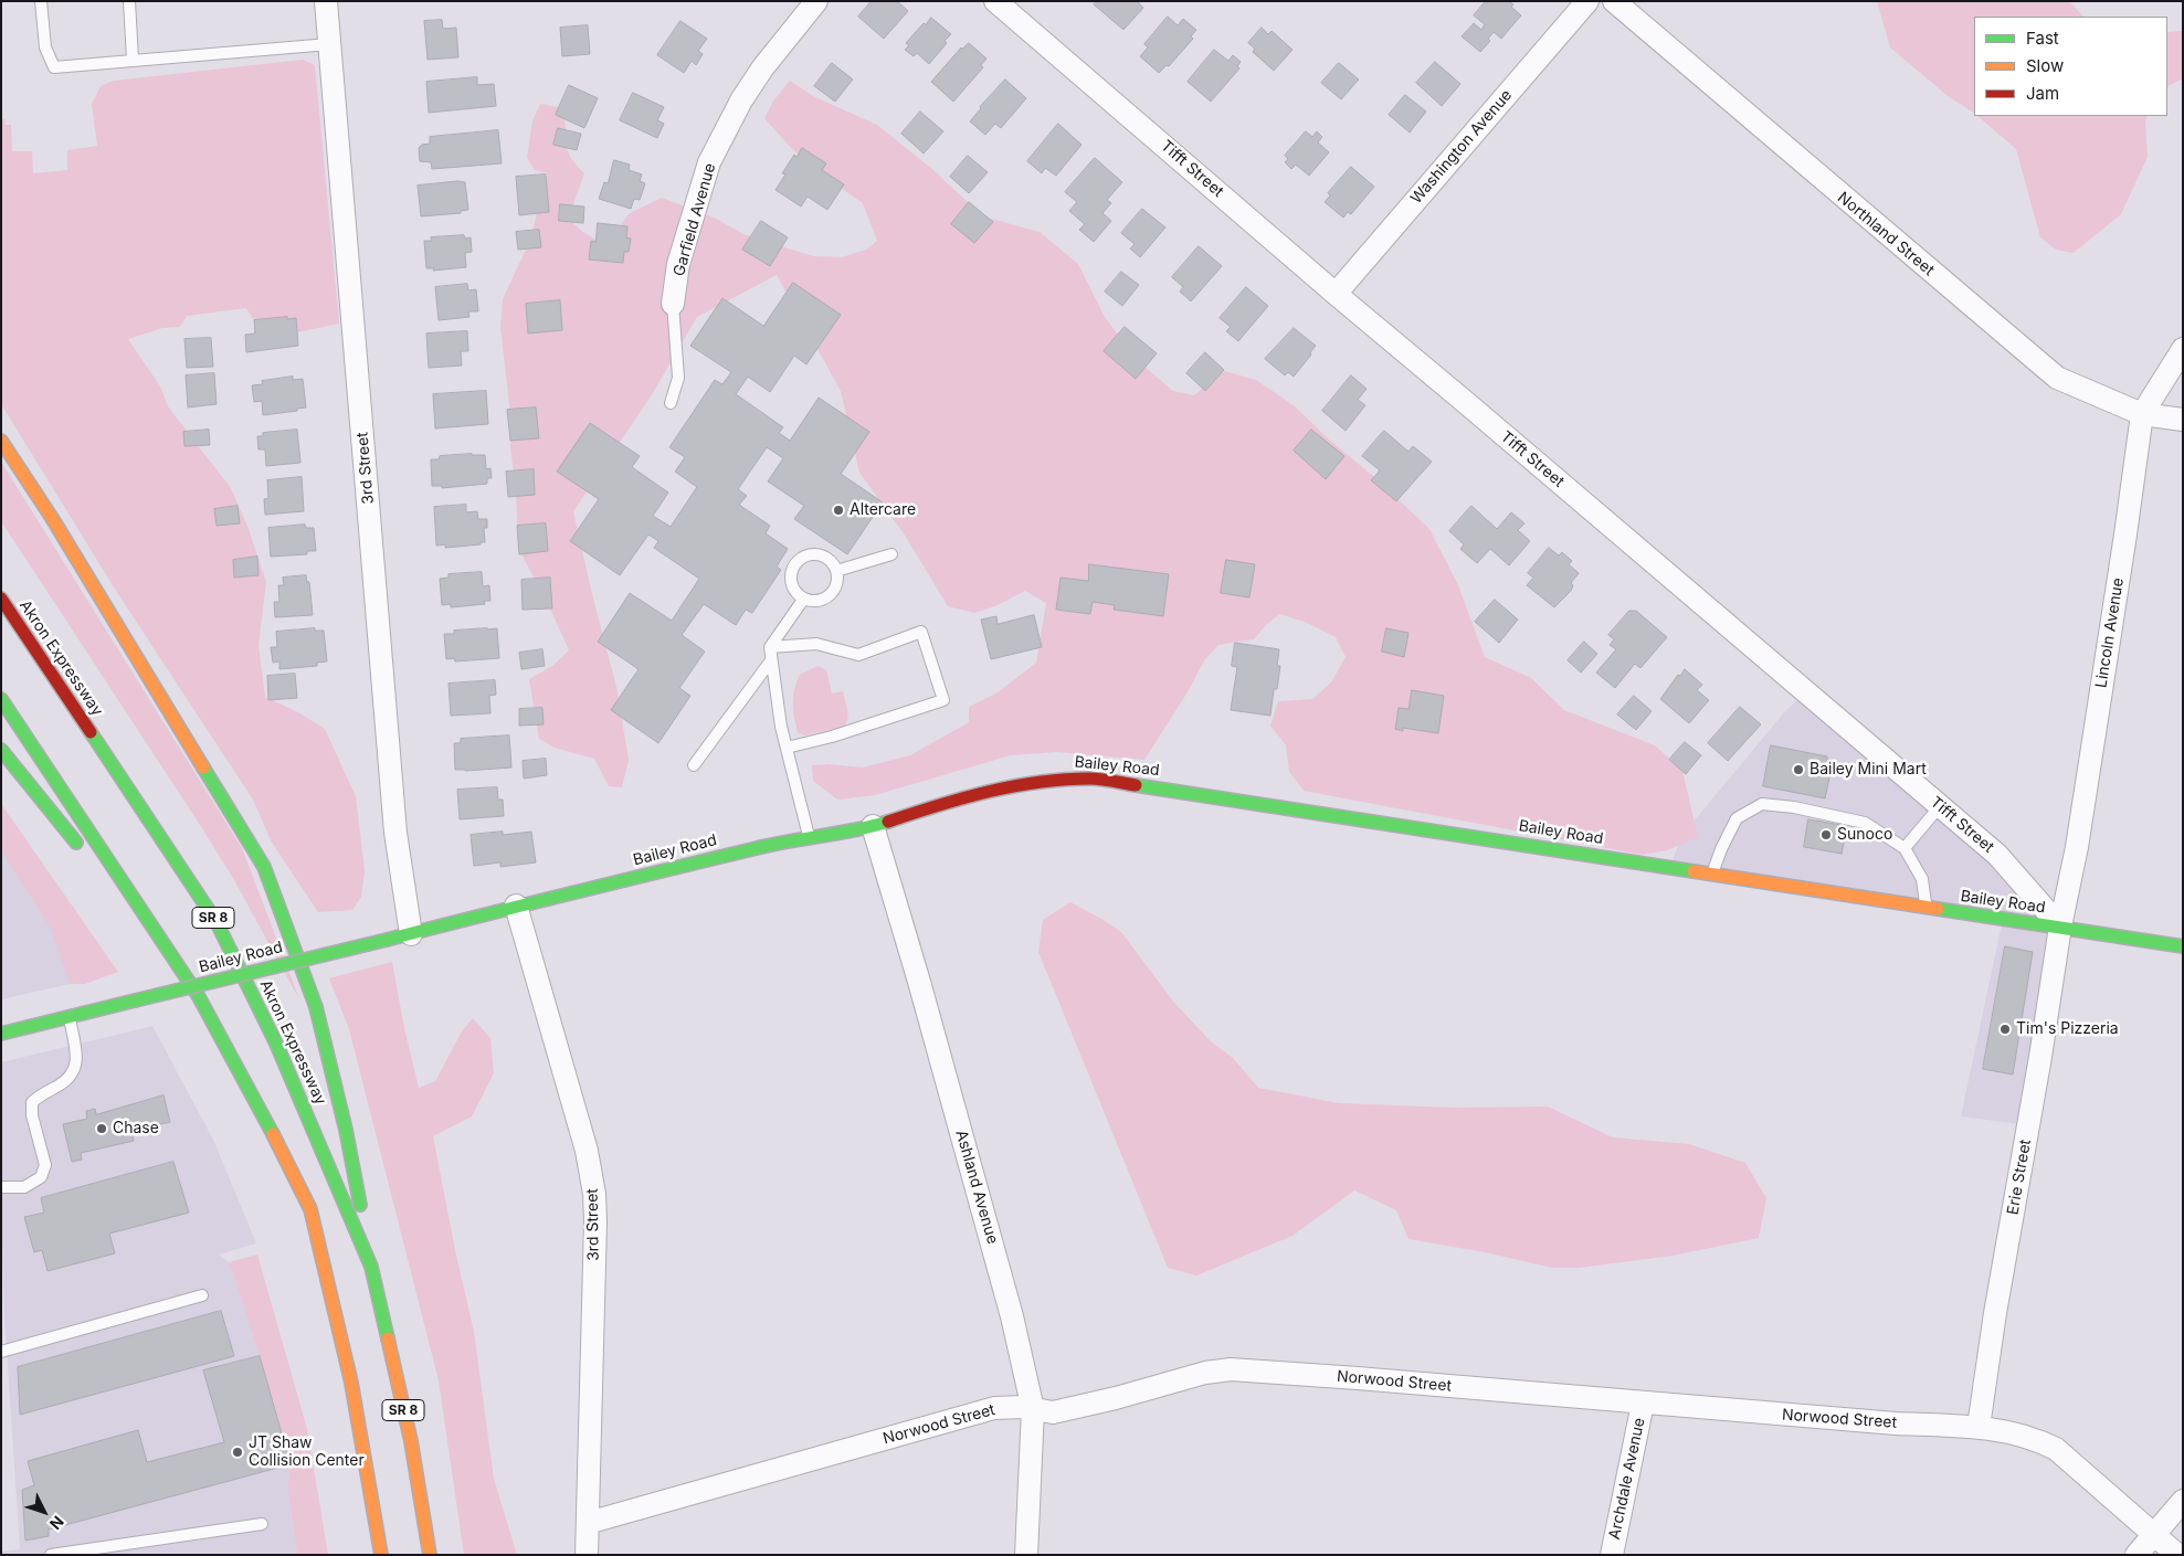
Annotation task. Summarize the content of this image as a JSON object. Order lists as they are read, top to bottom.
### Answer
{
  "streets": {
    "main road": ["Akron Expressway", "Bailey Road", "SR 8"],
    "street": [
      "Washington Avenue",
      "Tifft Street",
      "Garfield Avenue",
      "Northland Street",
      "3rd Street",
      "Lincoln Avenue",
      "Erie Street",
      "Ashland Avenue",
      "Norwood Street",
      "Archdale Avenue"
    ]
  },
  "crossings": [
    ["Washington Avenue", "Tifft Street"],
    ["Tifft Street", "Lincoln Avenue"],
    ["Tifft Street", "Bailey Road"],
    ["Tifft Street", "Erie Street"],
    ["Northland Street", "Lincoln Avenue"],
    ["3rd Street", "Bailey Road"],
    ["3rd Street", "Norwood Street"],
    ["Lincoln Avenue", "Bailey Road"],
    ["Lincoln Avenue", "Erie Street"],
    ["Bailey Road", "Erie Street"],
    ["Bailey Road", "Ashland Avenue"],
    ["Erie Street", "Norwood Street"],
    ["Ashland Avenue", "Norwood Street"],
    ["Norwood Street", "Archdale Avenue"]
  ],
  "places": [
    "Altercare",
    "Bailey Mini Mart",
    "Sunoco",
    "Tim's Pizzeria",
    "Chase",
    "JT Shaw Collision Center"
  ],
  "legend": ["Fast", "Slow", "Jam"],
  "north": "bottom right"
}
